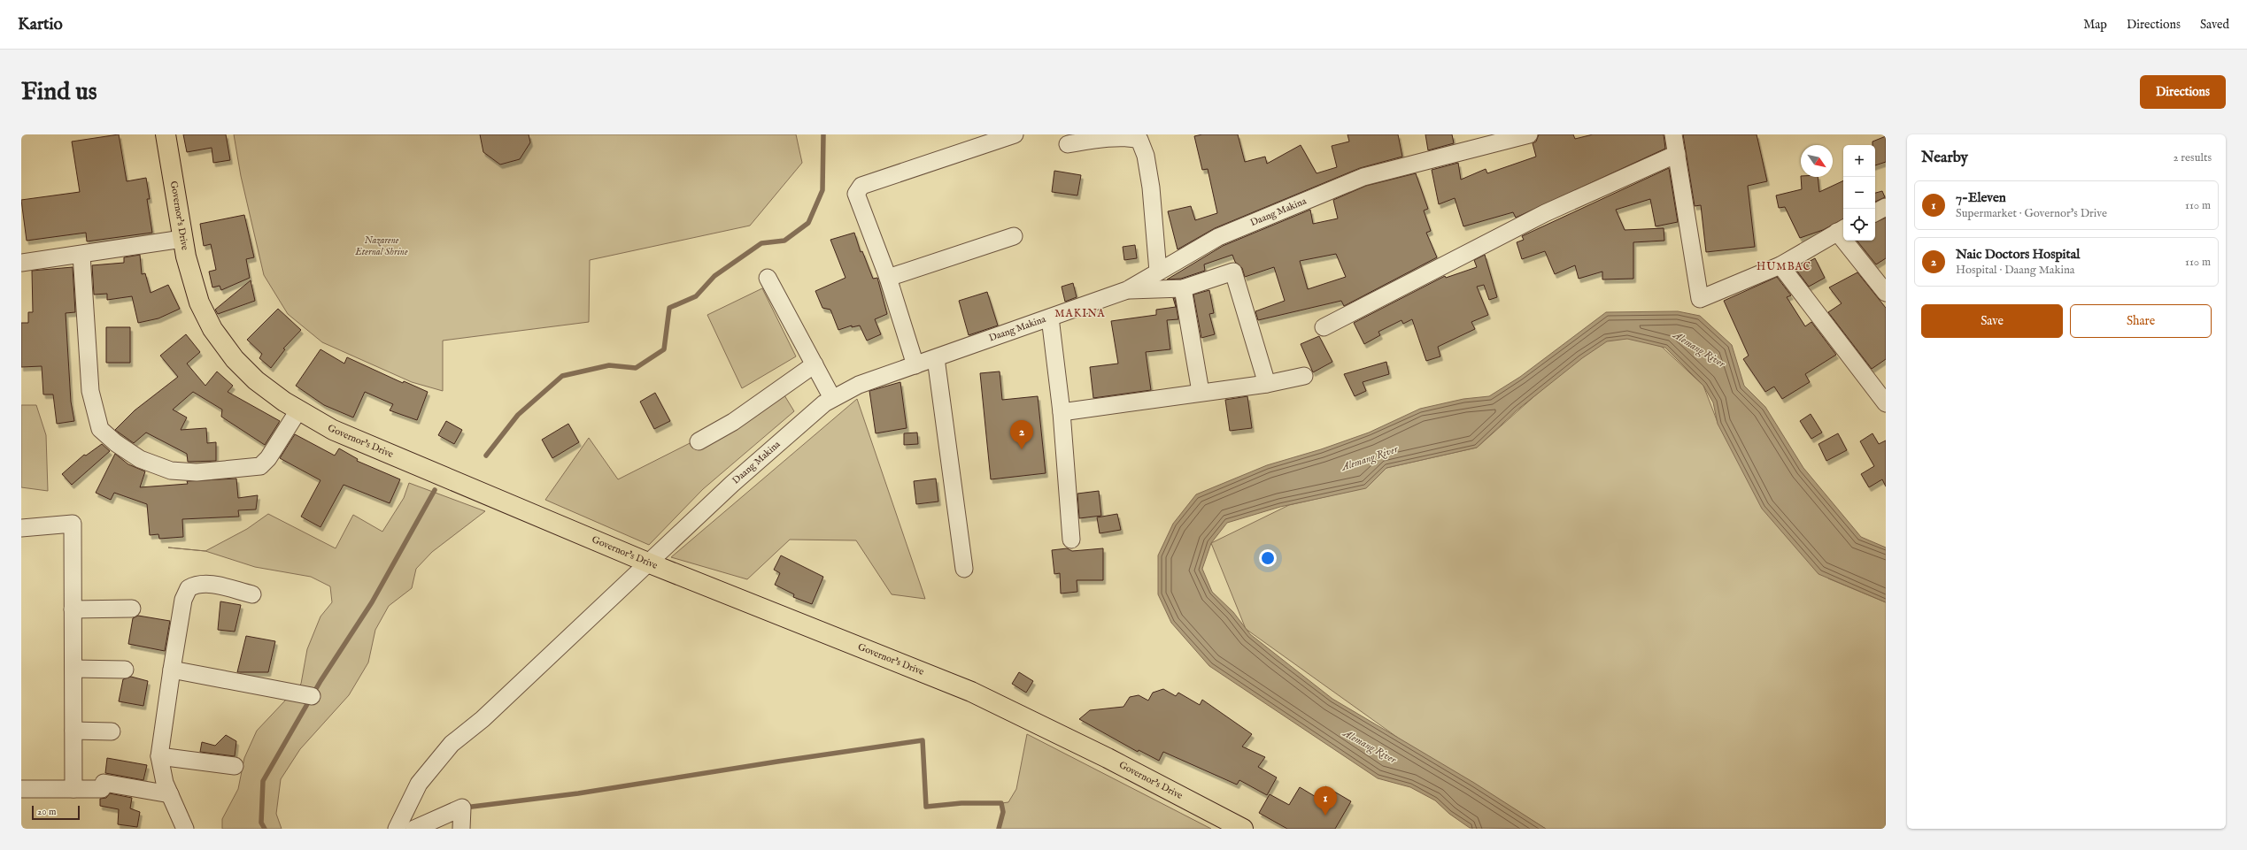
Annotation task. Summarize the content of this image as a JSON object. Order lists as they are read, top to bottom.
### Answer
{
  "streets": {
    "main road": ["Governor's Drive"],
    "street": ["Daang Makina"]
  },
  "crossings": [
    ["Daang Makina", "Governor's Drive"]
  ],
  "districts": ["HUMBAC", "MAKINA"],
  "water": ["Alemang River"],
  "parks": ["Nazarene Eternal Shrine"],
  "scale_bar": "20 m",
  "north": "bottom right",
  "page": {
    "header": "Kartio",
    "nav": ["Map", "Directions", "Saved"],
    "buttons": [
      "Directions",
      ["Save", "Share"]
    ],
    "title": "Find us",
    "heading": ["Nearby", "2 results"],
    "map_buttons": ["+", "−"],
    "list": [
      {
        "mark": "1",
        "name": "7-Eleven",
        "note": "Supermarket · Governor's Drive",
        "value": "110 m"
      },
      {
        "mark": "2",
        "name": "Naic Doctors Hospital",
        "note": "Hospital · Daang Makina",
        "value": "110 m"
      }
    ],
    "pins": ["2", "1"],
    "scale": "20 m"
  }
}
